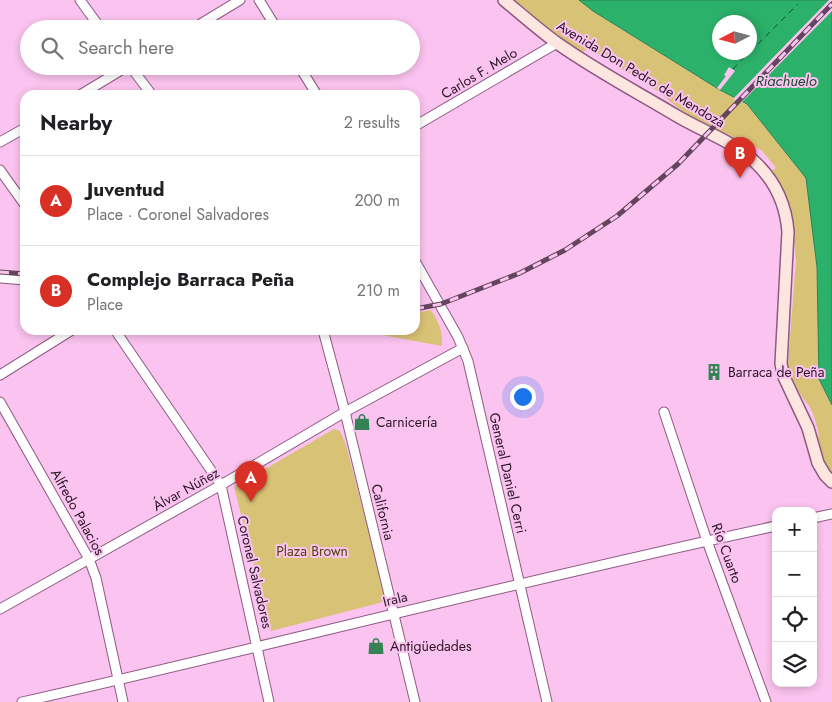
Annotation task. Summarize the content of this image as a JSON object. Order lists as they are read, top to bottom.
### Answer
{
  "streets": {
    "main road": ["Avenida Don Pedro de Mendoza"],
    "street": [
      "Carlos F. Melo",
      "General Daniel Cerri",
      "Álvar Núñez",
      "Alfredo Palacios",
      "California",
      "Río Cuarto",
      "Coronel Salvadores",
      "Irala"
    ]
  },
  "crossings": [
    ["Carlos F. Melo", "Avenida Don Pedro de Mendoza"],
    ["General Daniel Cerri", "Álvar Núñez"],
    ["General Daniel Cerri", "Irala"],
    ["Álvar Núñez", "Alfredo Palacios"],
    ["Álvar Núñez", "California"],
    ["Álvar Núñez", "Coronel Salvadores"],
    ["Alfredo Palacios", "Irala"],
    ["California", "Irala"],
    ["Río Cuarto", "Irala"],
    ["Coronel Salvadores", "Irala"]
  ],
  "water": ["Riachuelo"],
  "parks": ["Plaza Brown"],
  "places": {
    "building": ["Barraca de Peña"],
    "shop": ["Carnicería", "Antigüedades"]
  },
  "north": "left",
  "page": {
    "search": "Search here",
    "heading": ["Nearby", "2 results"],
    "pins": ["B", "A"],
    "list": [
      {
        "mark": "A",
        "name": "Juventud",
        "note": "Place · Coronel Salvadores",
        "value": "200 m"
      },
      {
        "mark": "B",
        "name": "Complejo Barraca Peña",
        "note": "Place",
        "value": "210 m"
      }
    ],
    "map_buttons": ["+", "−"]
  }
}
